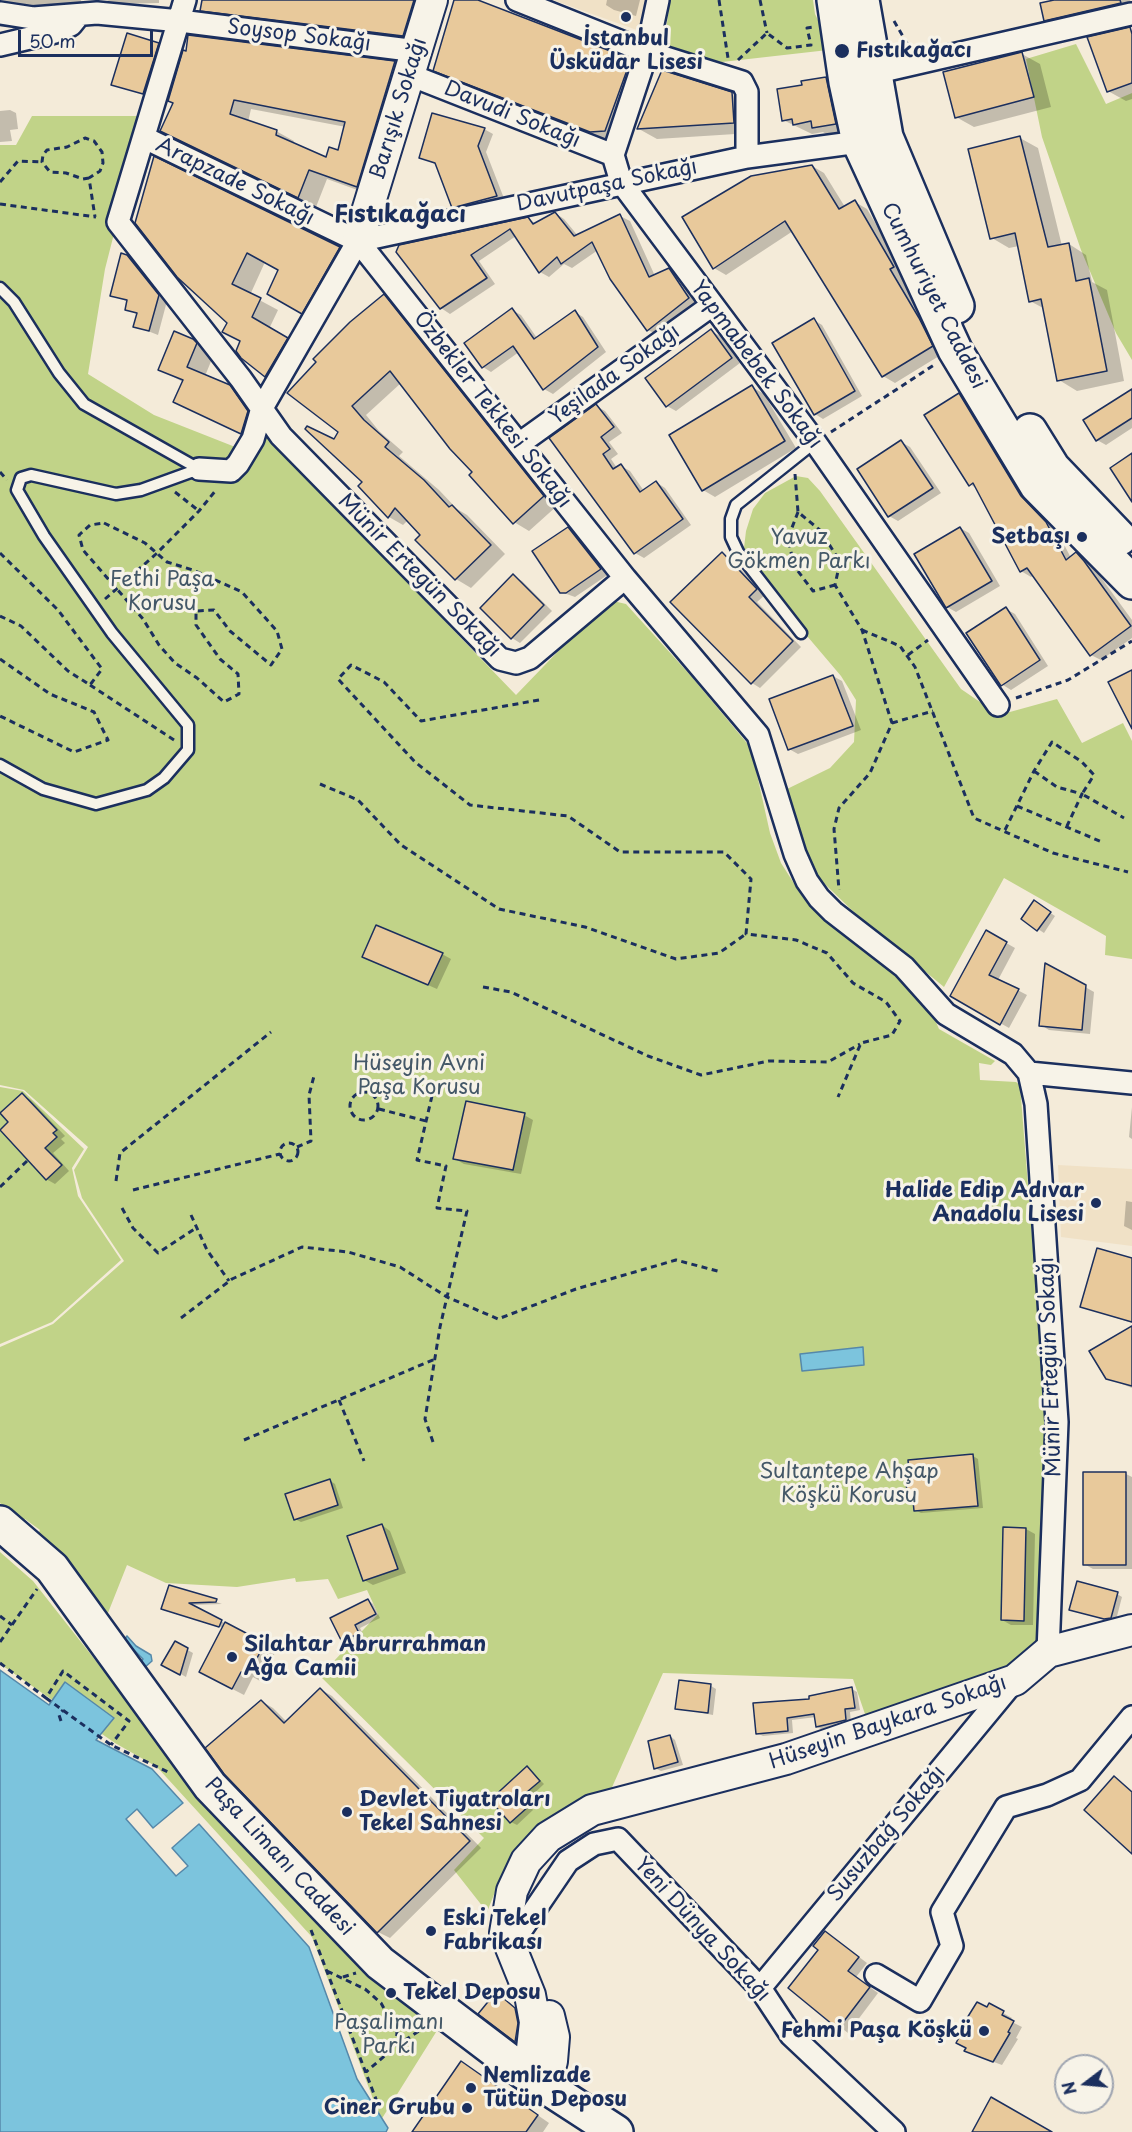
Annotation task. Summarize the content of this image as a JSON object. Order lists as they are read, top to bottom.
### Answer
{
  "streets": {
    "main road": ["Cumhuriyet Caddesi", "Paşa Limanı Caddesi"],
    "street": [
      "Soysop Sokağı",
      "Barışık Sokağı",
      "Davudi Sokağı",
      "Arapzade Sokağı",
      "Davutpaşa Sokağı",
      "Yapmabebek Sokağı",
      "Yeşilada Sokağı",
      "Özbekler Tekkesi Sokağı",
      "Münir Ertegün Sokağı",
      "Hüseyin Baykara Sokağı",
      "Susuzbağ Sokağı",
      "Yeni Dünya Sokağı"
    ]
  },
  "crossings": [
    ["Soysop Sokağı", "Barışık Sokağı"],
    ["Soysop Sokağı", "Davudi Sokağı"],
    ["Barışık Sokağı", "Davudi Sokağı"],
    ["Barışık Sokağı", "Arapzade Sokağı"],
    ["Barışık Sokağı", "Davutpaşa Sokağı"],
    ["Barışık Sokağı", "Özbekler Tekkesi Sokağı"],
    ["Barışık Sokağı", "Münir Ertegün Sokağı"],
    ["Davudi Sokağı", "Yapmabebek Sokağı"],
    ["Arapzade Sokağı", "Davutpaşa Sokağı"],
    ["Arapzade Sokağı", "Özbekler Tekkesi Sokağı"],
    ["Davutpaşa Sokağı", "Cumhuriyet Caddesi"],
    ["Davutpaşa Sokağı", "Yapmabebek Sokağı"],
    ["Davutpaşa Sokağı", "Özbekler Tekkesi Sokağı"],
    ["Yapmabebek Sokağı", "Yeşilada Sokağı"],
    ["Yeşilada Sokağı", "Özbekler Tekkesi Sokağı"],
    ["Özbekler Tekkesi Sokağı", "Münir Ertegün Sokağı"],
    ["Münir Ertegün Sokağı", "Hüseyin Baykara Sokağı"],
    ["Hüseyin Baykara Sokağı", "Susuzbağ Sokağı"],
    ["Hüseyin Baykara Sokağı", "Paşa Limanı Caddesi"],
    ["Hüseyin Baykara Sokağı", "Yeni Dünya Sokağı"],
    ["Susuzbağ Sokağı", "Yeni Dünya Sokağı"]
  ],
  "districts": ["Fıstıkağacı"],
  "parks": [
    "Yavuz Gökmen Parkı",
    "Fethi Paşa Korusu",
    "Hüseyin Avni Paşa Korusu",
    "Sultantepe Ahşap Köşkü Korusu",
    "Paşalimanı Parkı"
  ],
  "places": [
    "İstanbul Üsküdar Lisesi",
    "Fıstıkağacı",
    "Setbaşı",
    "Halide Edip Adıvar Anadolu Lisesi",
    "Silahtar Abrurrahman Ağa Camii",
    "Devlet Tiyatroları Tekel Sahnesi",
    "Eski Tekel Fabrikası",
    "Tekel Deposu",
    "Fehmi Paşa Köşkü",
    "Nemlizade Tütün Deposu",
    "Ciner Grubu"
  ],
  "scale_bar": "50 m",
  "north": "left"
}
